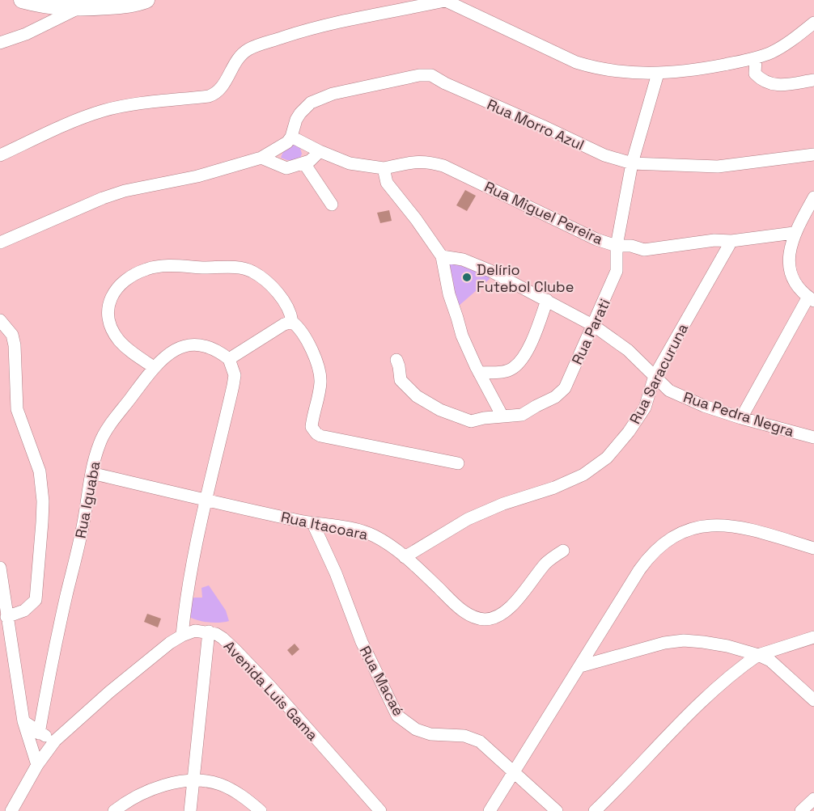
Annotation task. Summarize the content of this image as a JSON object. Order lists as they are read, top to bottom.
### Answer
{
  "streets": {
    "street": [
      "Rua Morro Azul",
      "Rua Miguel Pereira",
      "Rua Parati",
      "Rua Saracuruna",
      "Rua Pedra Negra",
      "Rua Iguaba",
      "Rua Itacoara",
      "Rua Macaé",
      "Avenida Luis Gama"
    ]
  },
  "crossings": [
    ["Rua Morro Azul", "Rua Miguel Pereira"],
    ["Rua Morro Azul", "Rua Parati"],
    ["Rua Miguel Pereira", "Rua Parati"],
    ["Rua Miguel Pereira", "Rua Saracuruna"],
    ["Rua Parati", "Rua Pedra Negra"],
    ["Rua Saracuruna", "Rua Pedra Negra"],
    ["Rua Saracuruna", "Rua Itacoara"],
    ["Rua Iguaba", "Rua Itacoara"],
    ["Rua Itacoara", "Rua Macaé"]
  ],
  "places": ["Delírio Futebol Clube"]
}
